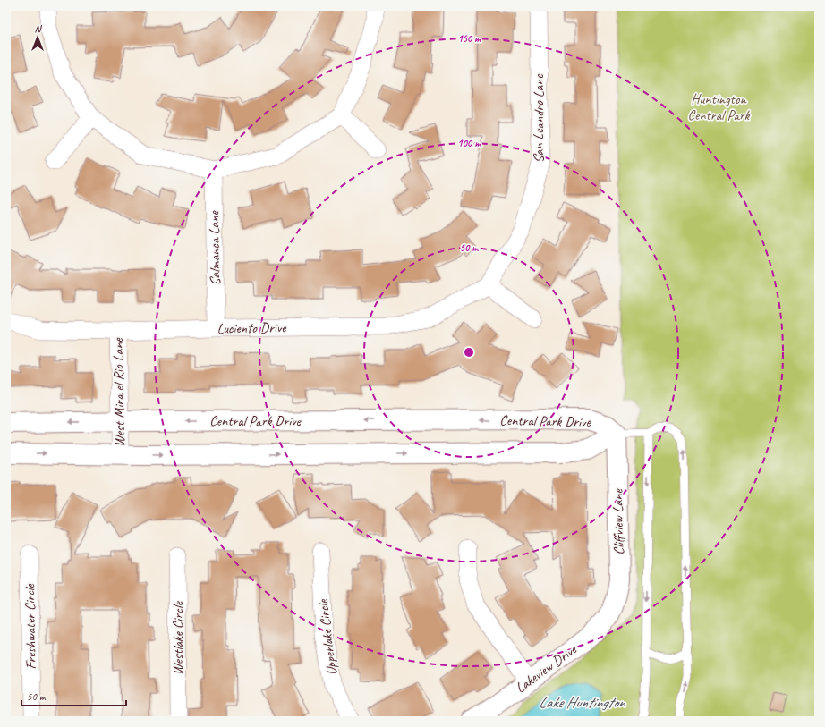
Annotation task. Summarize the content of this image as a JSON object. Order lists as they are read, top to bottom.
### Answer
{
  "streets": {
    "street": [
      "San Leandro Lane",
      "Salmanca Lane",
      "Luciento Drive",
      "West Mira el Rio Lane",
      "Central Park Drive",
      "Cliffview Lane",
      "Freshwater Circle",
      "Upperlake Circle",
      "Westlake Circle",
      "Lakeview Drive"
    ]
  },
  "crossings": [
    ["San Leandro Lane", "Luciento Drive"],
    ["Salmanca Lane", "Luciento Drive"],
    ["Luciento Drive", "West Mira el Rio Lane"],
    ["West Mira el Rio Lane", "Central Park Drive"],
    ["Central Park Drive", "Cliffview Lane"],
    ["Cliffview Lane", "Lakeview Drive"]
  ],
  "water": ["Lake Huntington"],
  "parks": ["Huntington Central Park"],
  "scale_bar": "50 m",
  "north": "top",
  "rings": ["150 m", "100 m", "50 m"]
}
